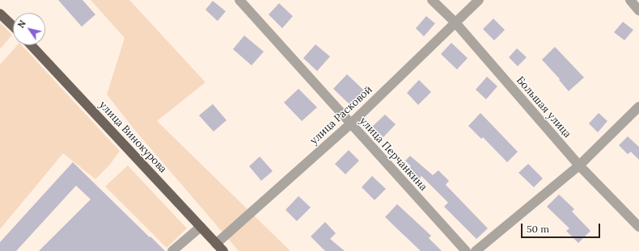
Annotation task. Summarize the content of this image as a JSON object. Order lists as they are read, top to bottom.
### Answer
{
  "streets": {
    "main road": ["улица Винокурова"],
    "street": ["Большая улица", "улица Расковой", "улица Перчанкина"]
  },
  "crossings": [
    ["Большая улица", "улица Расковой"],
    ["улица Расковой", "улица Винокурова"],
    ["улица Расковой", "улица Перчанкина"]
  ],
  "scale_bar": "50 m",
  "north": "top left"
}
